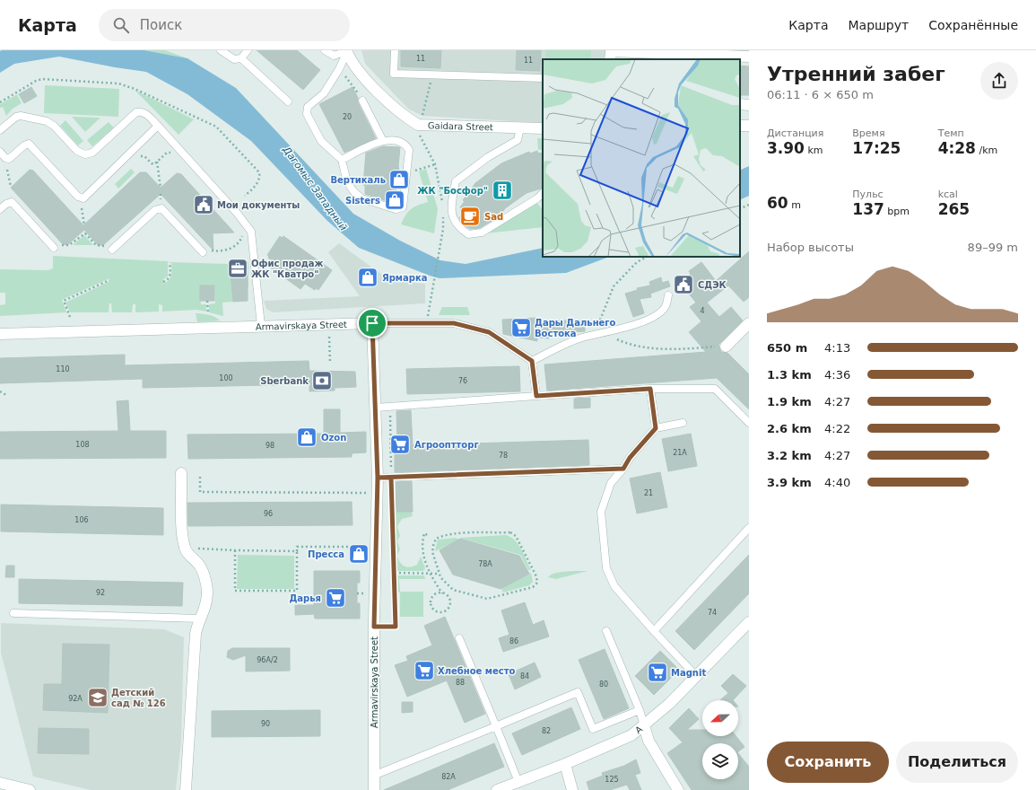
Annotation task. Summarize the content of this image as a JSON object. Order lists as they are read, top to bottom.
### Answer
{
  "streets": {
    "street": ["Gaidara Street", "Armavirskaya Street", "A"]
  },
  "water": ["Дагомыс Западный"],
  "places": {
    "shop": [
      "Вертикаль",
      "Sisters",
      "Ярмарка",
      "Ozon",
      "Пресса"
    ],
    "building": ["ЖК \"Босфор\""],
    "public building": ["Мои документы", "СДЭК"],
    "cafe": ["Sad"],
    "office": ["Офис продаж ЖК \"Кватро\""],
    "supermarket": [
      "Дары Дальнего Востока",
      "Агрооптторг",
      "Дарья",
      "Хлебное место",
      "Magnit"
    ],
    "bank": ["Sberbank"],
    "school or university": ["Детский сад № 126"]
  },
  "house_numbers": [
    "11",
    "11",
    "20",
    "4",
    "110",
    "100",
    "76",
    "108",
    "98",
    "21А",
    "78",
    "21",
    "96",
    "106",
    "78А",
    "92",
    "74",
    "86",
    "96А/2",
    "84",
    "88",
    "80",
    "92А",
    "90",
    "82",
    "82А",
    "125"
  ],
  "north": "left",
  "page": {
    "header": "Карта",
    "search": "Поиск",
    "nav": ["Карта", "Маршрут", "Сохранённые"],
    "heading": ["Утренний забег", "06:11 · 6 × 650 m"],
    "stats": [
      ["Дистанция", "3.90 km"],
      ["Время", "17:25"],
      ["Темп", "4:28 /km"],
      ["60 m"],
      ["Пульс", "137 bpm"],
      ["kcal", "265"]
    ],
    "chart": ["Набор высоты", "89–99 m"],
    "list": [
      {
        "name": "650 m",
        "note": "4:13"
      },
      {
        "name": "1.3 km",
        "note": "4:36"
      },
      {
        "name": "1.9 km",
        "note": "4:27"
      },
      {
        "name": "2.6 km",
        "note": "4:22"
      },
      {
        "name": "3.2 km",
        "note": "4:27"
      },
      {
        "name": "3.9 km",
        "note": "4:40"
      }
    ],
    "buttons": ["Сохранить", "Поделиться"]
  }
}
